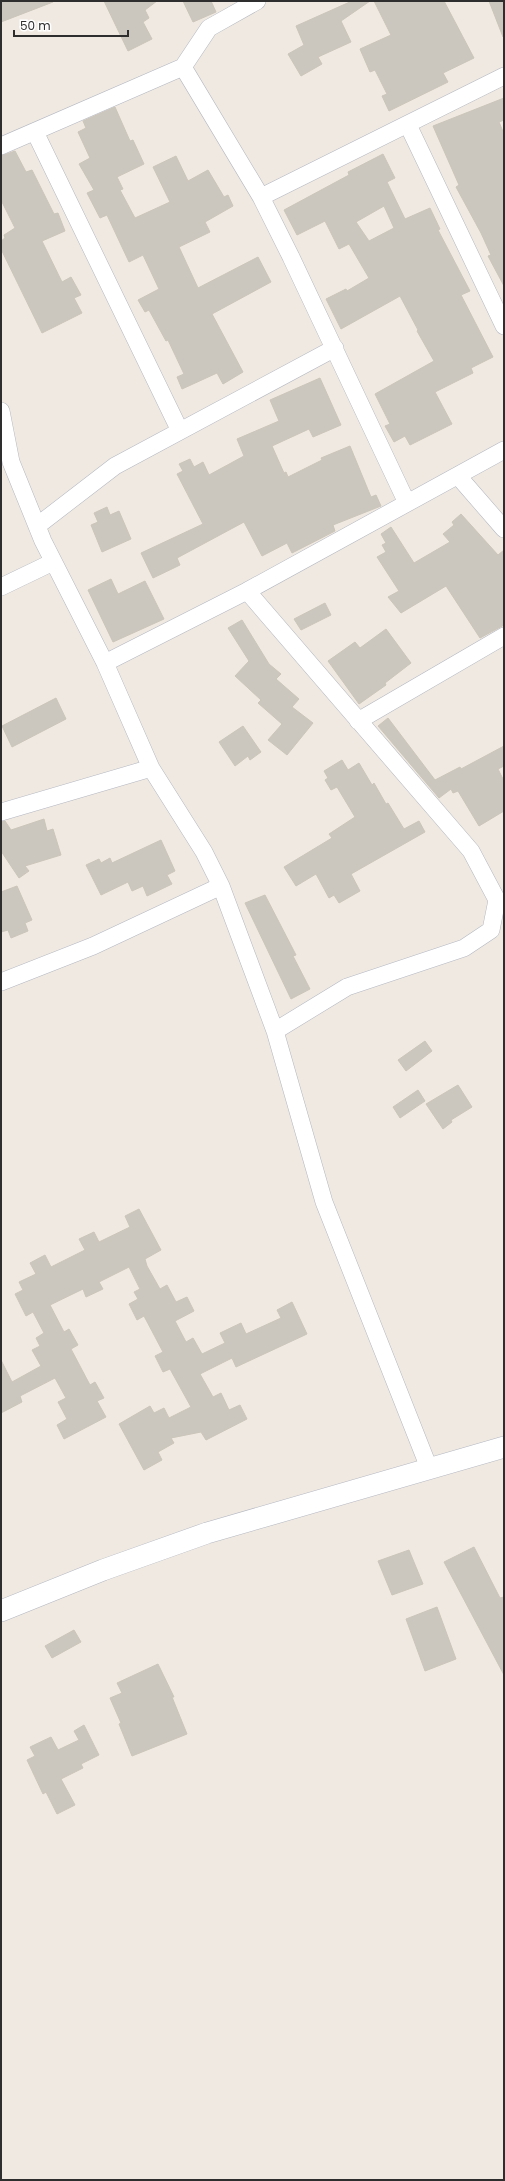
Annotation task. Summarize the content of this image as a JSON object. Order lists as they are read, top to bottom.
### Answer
{
  "scale_bar": "50 m"
}
